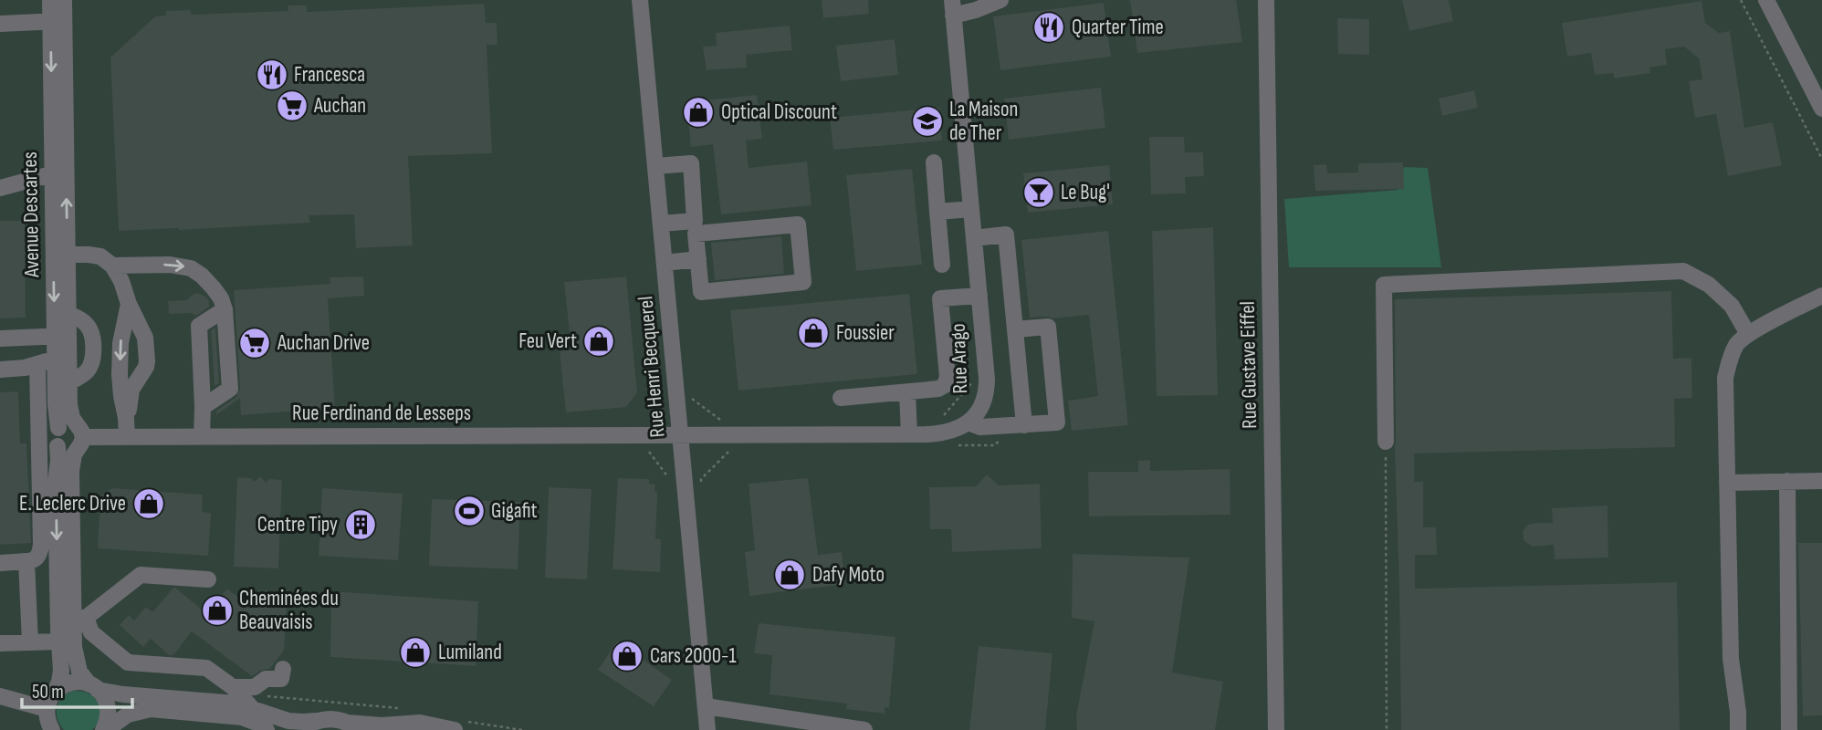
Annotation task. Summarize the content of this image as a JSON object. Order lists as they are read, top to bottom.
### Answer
{
  "streets": {
    "street": [
      "Avenue Descartes",
      "Rue Arago",
      "Rue Gustave Eiffel",
      "Rue Henri Becquerel",
      "Rue Ferdinand de Lesseps"
    ]
  },
  "crossings": [
    ["Avenue Descartes", "Rue Ferdinand de Lesseps"],
    ["Rue Arago", "Rue Henri Becquerel"],
    ["Rue Arago", "Rue Ferdinand de Lesseps"],
    ["Rue Henri Becquerel", "Rue Ferdinand de Lesseps"]
  ],
  "places": {
    "restaurant": ["Quarter Time", "Francesca"],
    "supermarket": ["Auchan", "Auchan Drive"],
    "shop": [
      "Optical Discount",
      "Foussier",
      "Feu Vert",
      "E. Leclerc Drive",
      "Dafy Moto",
      "Cheminées du Beauvaisis",
      "Lumiland",
      "Cars 2000-1"
    ],
    "school or university": ["La Maison de Ther"],
    "bar": ["Le Bug'"],
    "sports": ["Gigafit"],
    "building": ["Centre Tipy"]
  },
  "scale_bar": "50 m"
}
